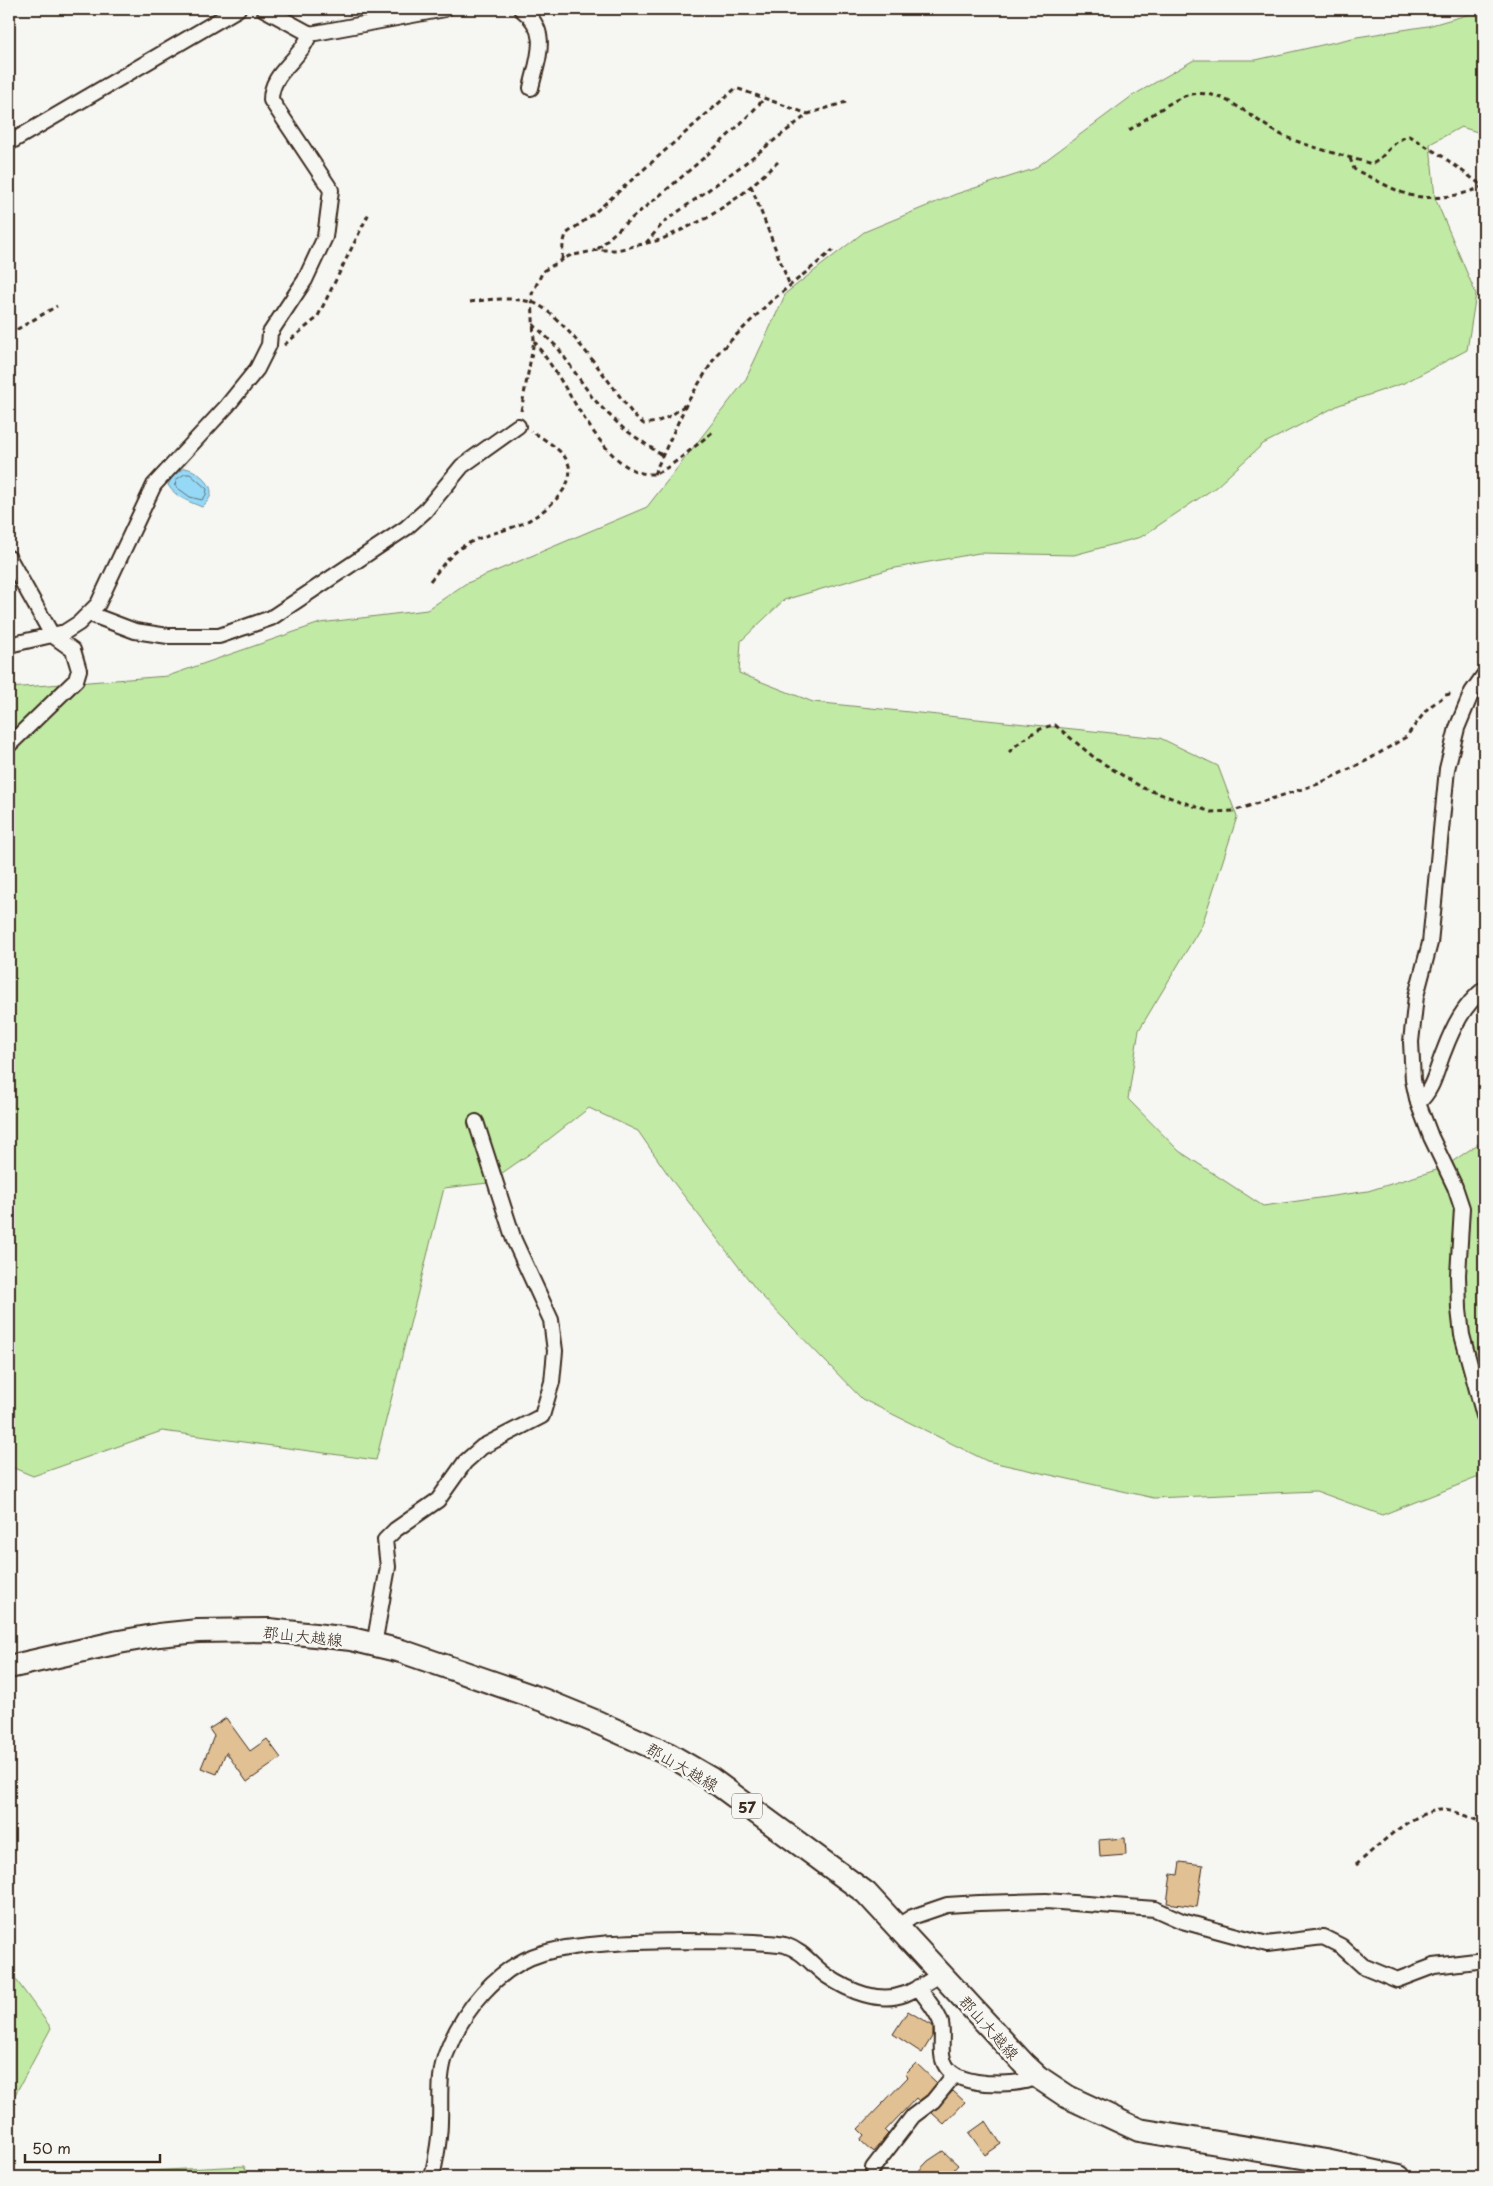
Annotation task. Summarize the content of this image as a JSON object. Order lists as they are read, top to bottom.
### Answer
{
  "streets": {
    "main road": ["郡山大越線", "57"]
  },
  "scale_bar": "50 m"
}
